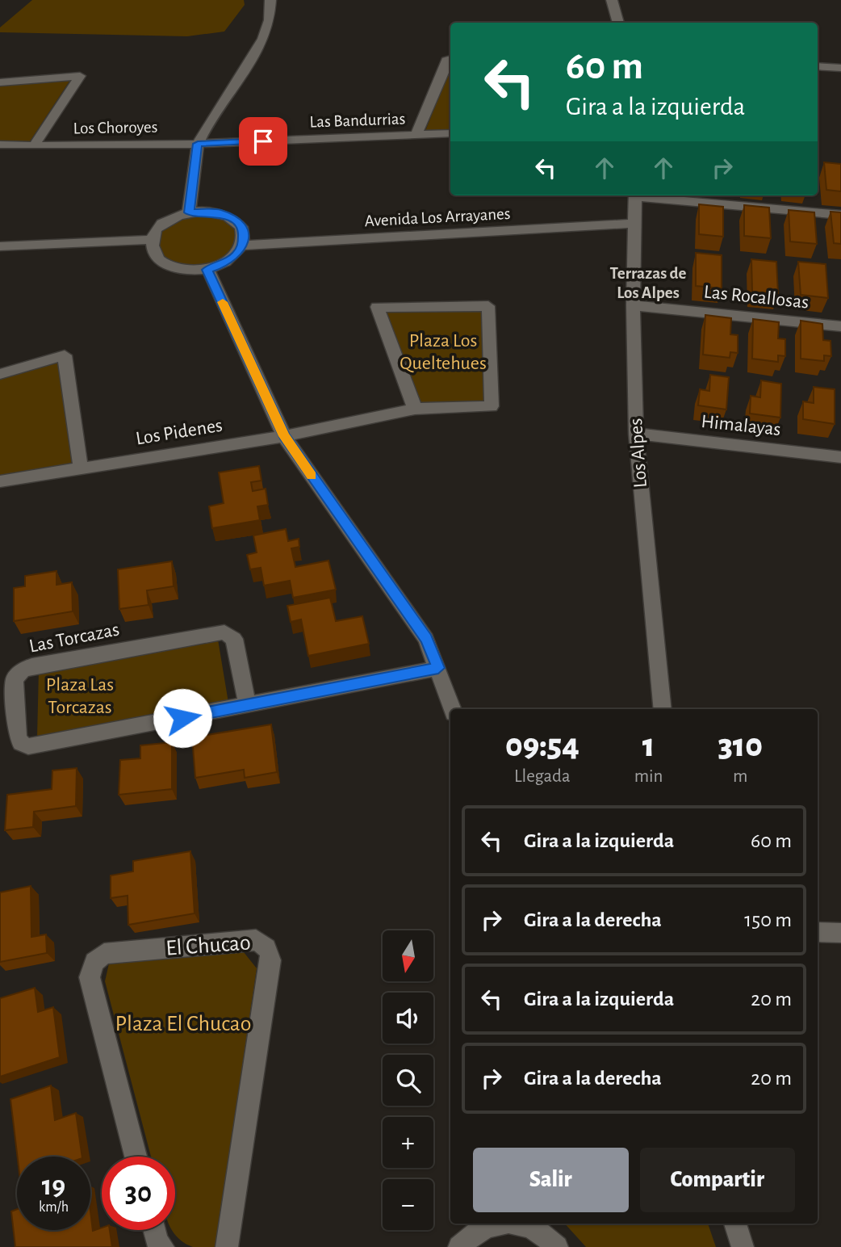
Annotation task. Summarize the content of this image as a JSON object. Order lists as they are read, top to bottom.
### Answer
{
  "streets": {
    "street": [
      "Las Bandurrias",
      "Los Choroyes",
      "Avenida Los Arrayanes",
      "Las Rocallosas",
      "Himalayas",
      "Los Pidenes",
      "Los Alpes",
      "Las Torcazas",
      "El Chucao"
    ]
  },
  "crossings": [
    ["Las Bandurrias", "Los Choroyes"],
    ["Avenida Los Arrayanes", "Los Alpes"],
    ["Las Rocallosas", "Los Alpes"],
    ["Himalayas", "Los Alpes"]
  ],
  "districts": ["Terrazas de Los Alpes"],
  "parks": ["Plaza Los Queltehues", "Plaza Las Torcazas", "Plaza El Chucao"],
  "north": "bottom",
  "page": {
    "turn": ["60 m", "Gira a la izquierda"],
    "eta": [
      "09:54",
      "Llegada",
      "1",
      "min",
      "310",
      "m"
    ],
    "list": [
      {
        "name": "Gira a la izquierda",
        "value": "60 m"
      },
      {
        "name": "Gira a la derecha",
        "value": "150 m"
      },
      {
        "name": "Gira a la izquierda",
        "value": "20 m"
      },
      {
        "name": "Gira a la derecha",
        "value": "20 m"
      }
    ],
    "map_buttons": ["+", "−"],
    "buttons": ["Salir", "Compartir"],
    "speed": "19 km/h",
    "limit": "30"
  }
}
